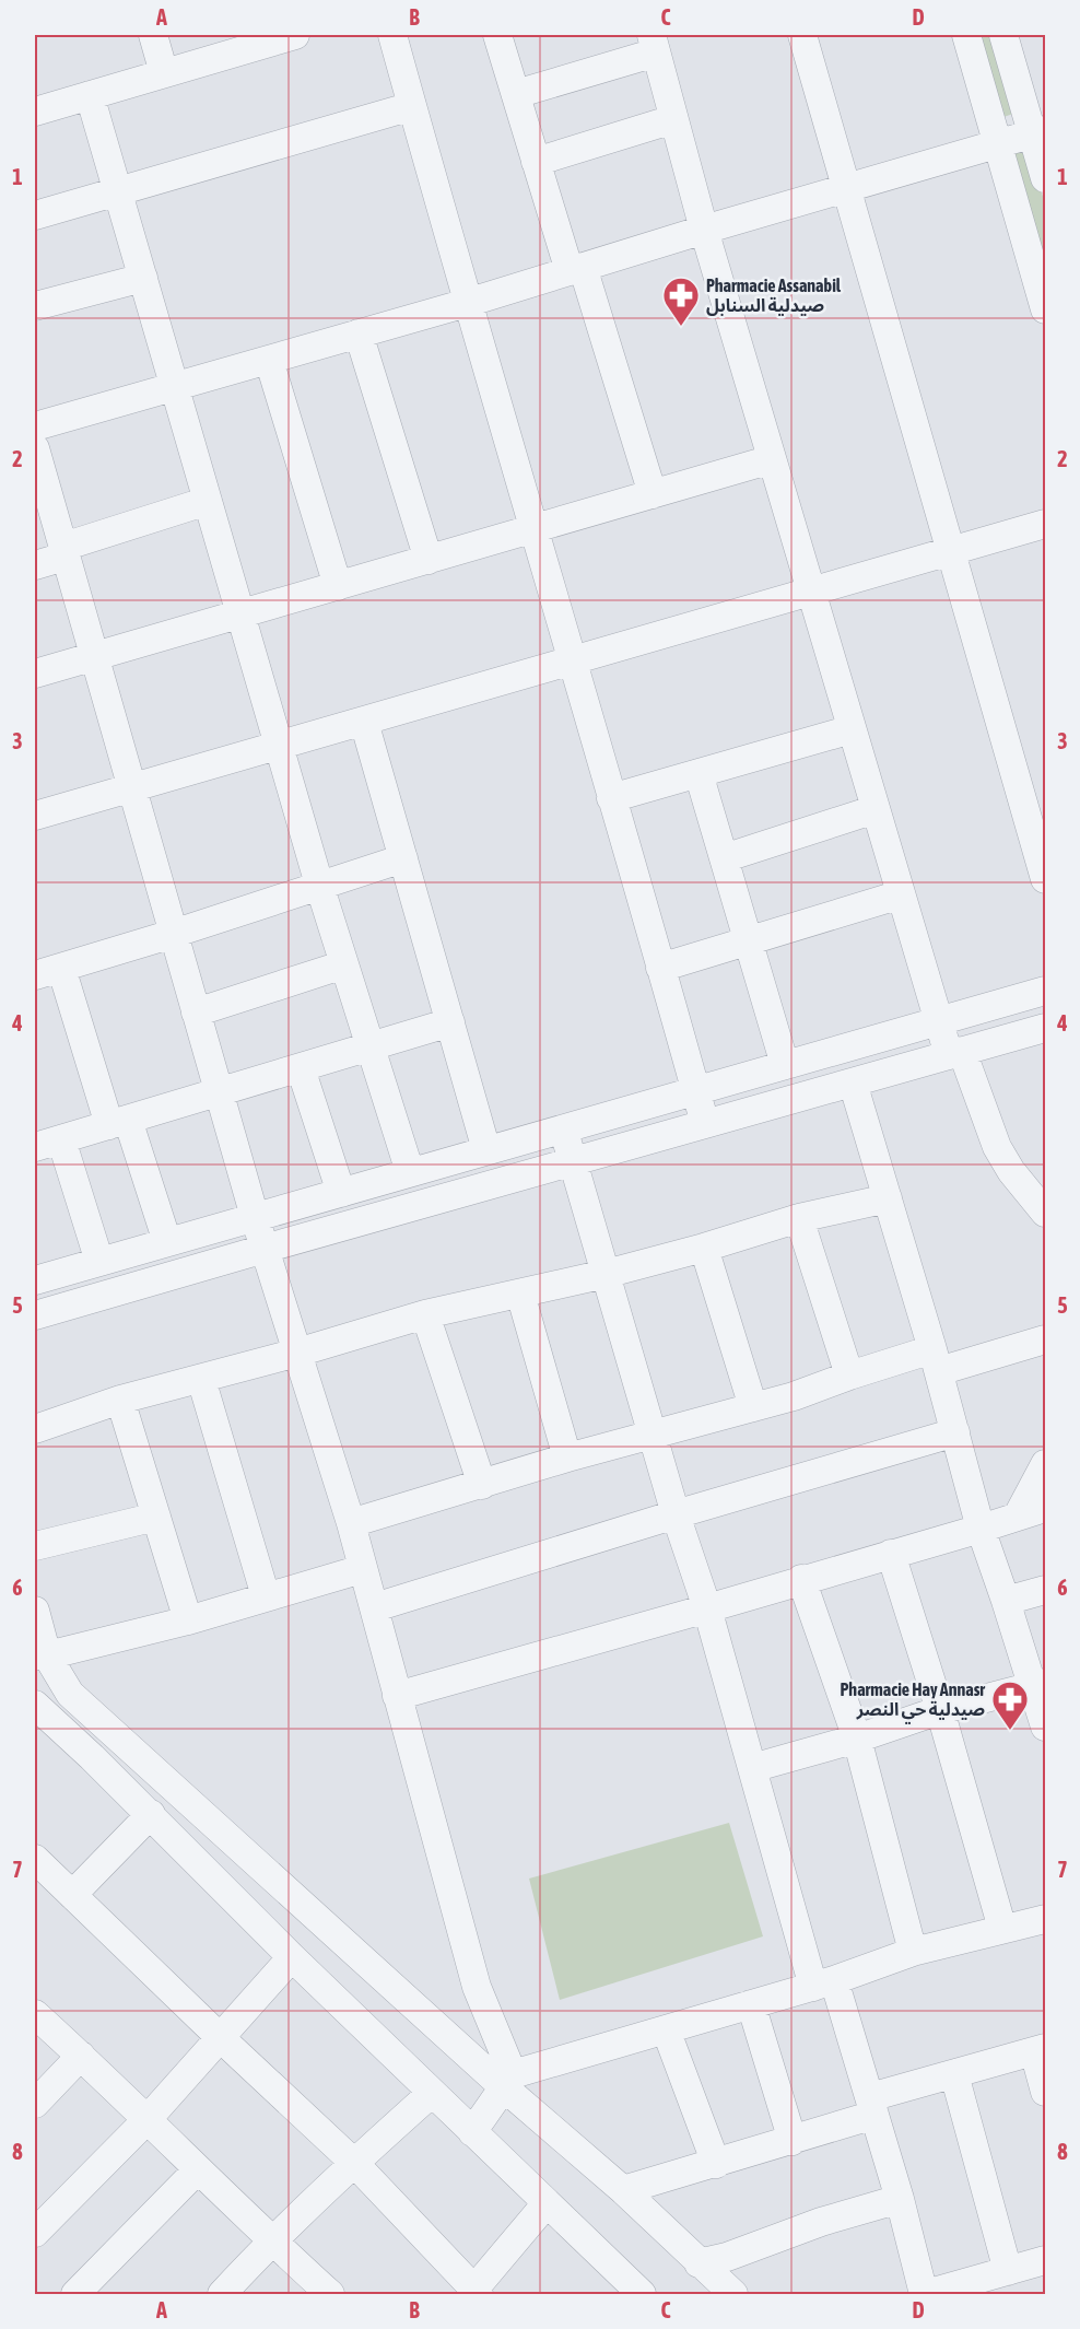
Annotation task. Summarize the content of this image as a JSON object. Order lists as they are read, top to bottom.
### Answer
{
  "places": {
    "pharmacy": ["Pharmacie Assanabil صيدلية السنابل", "Pharmacie Hay Annasr صيدلية حي النصر"]
  },
  "grid": {
    "columns": [
      "A",
      "B",
      "C",
      "D"
    ],
    "rows": [
      "1",
      "2",
      "3",
      "4",
      "5",
      "6",
      "7",
      "8"
    ]
  }
}
